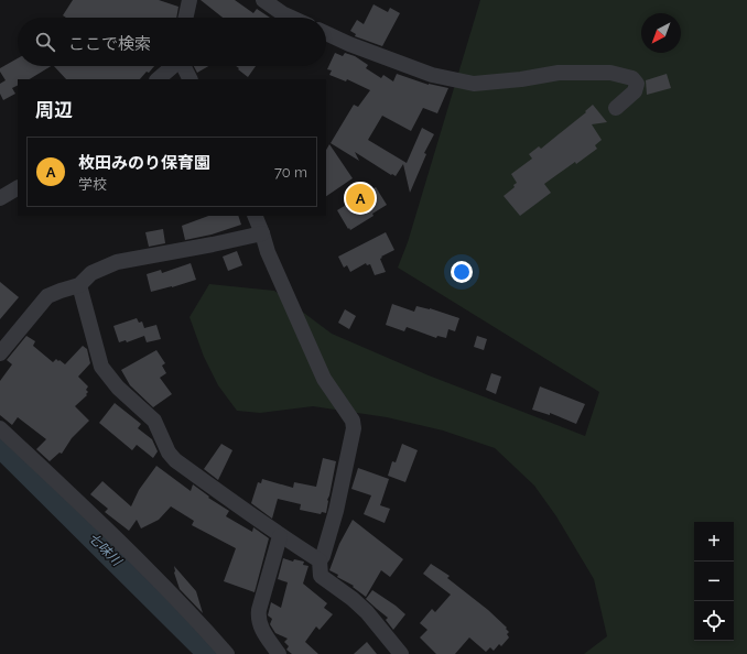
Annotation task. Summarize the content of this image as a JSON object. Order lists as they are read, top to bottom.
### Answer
{
  "water": ["七味川"],
  "north": "bottom left",
  "page": {
    "search": "ここで検索",
    "heading": "周辺",
    "list": [
      {
        "mark": "A",
        "name": "枚田みのり保育園",
        "note": "学校",
        "value": "70 m"
      }
    ],
    "pins": "A",
    "map_buttons": ["+", "−"]
  }
}
